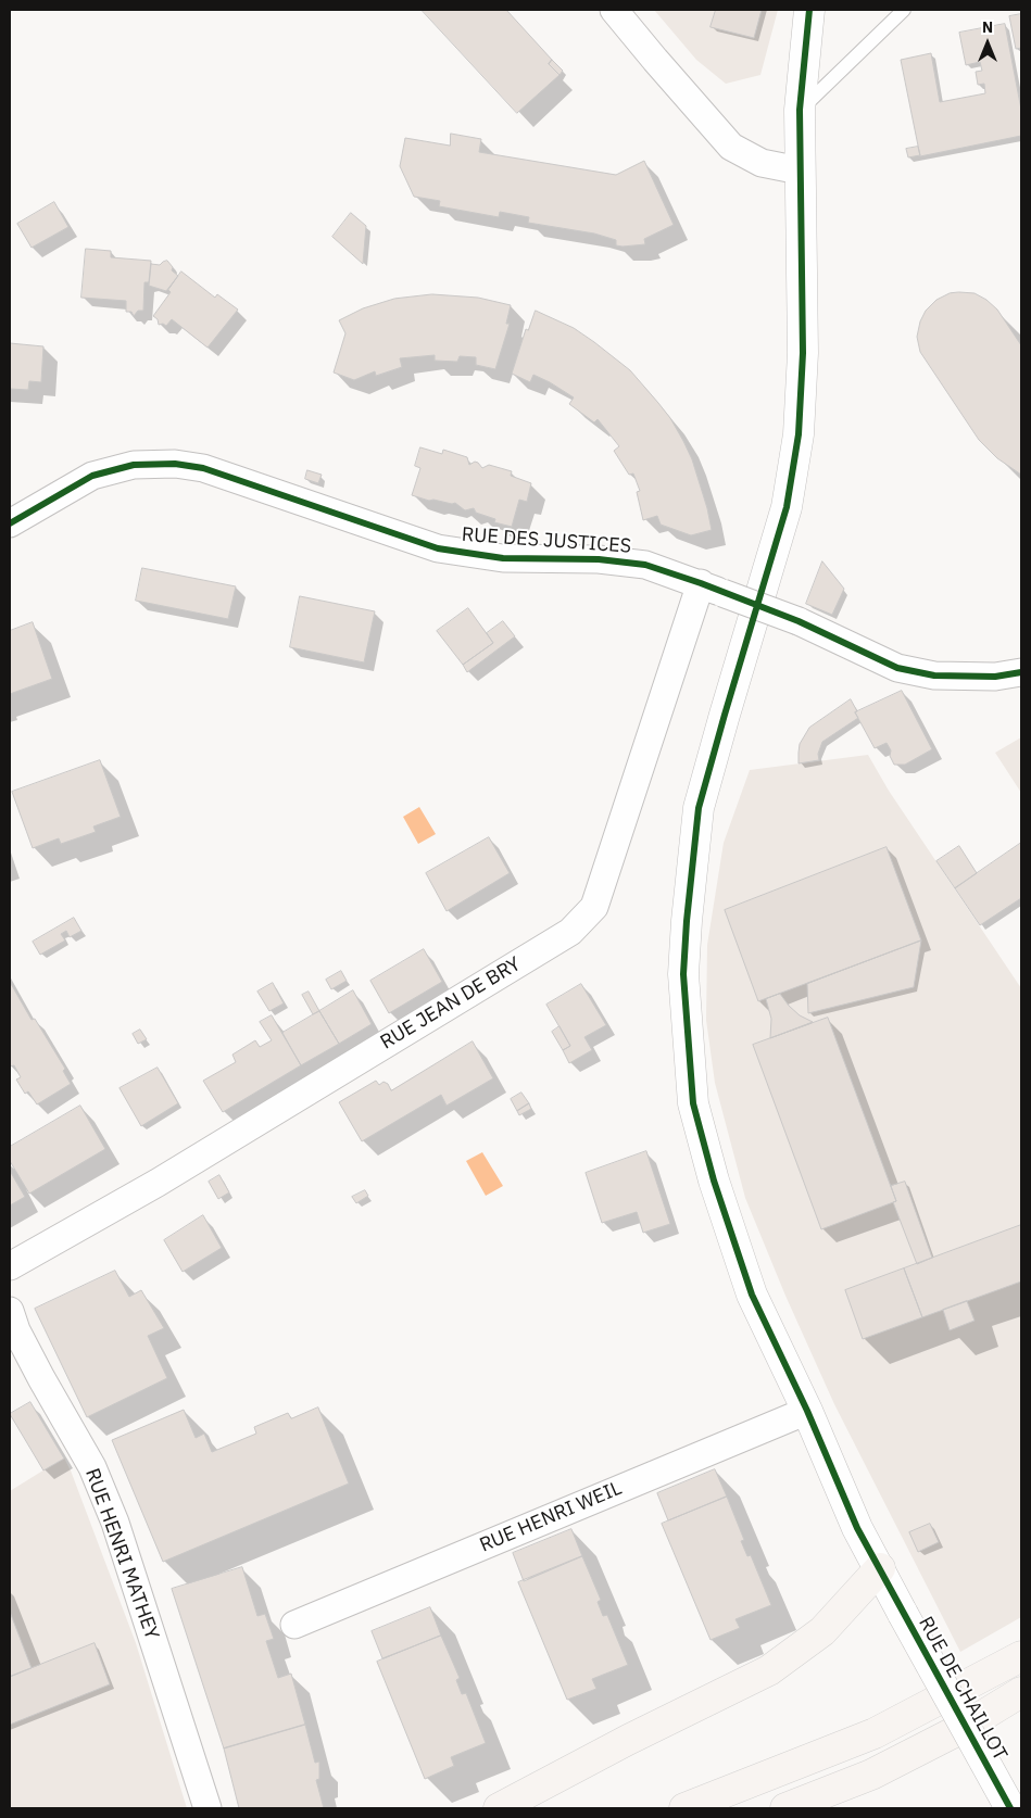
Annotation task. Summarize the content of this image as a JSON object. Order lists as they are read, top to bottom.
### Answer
{
  "streets": {
    "street": [
      "RUE DES JUSTICES",
      "RUE JEAN DE BRY",
      "RUE HENRI WEIL",
      "RUE HENRI MATHEY",
      "RUE DE CHAILLOT"
    ]
  },
  "crossings": [
    ["RUE DES JUSTICES", "RUE JEAN DE BRY"],
    ["RUE HENRI WEIL", "RUE DE CHAILLOT"]
  ],
  "north": "top"
}
